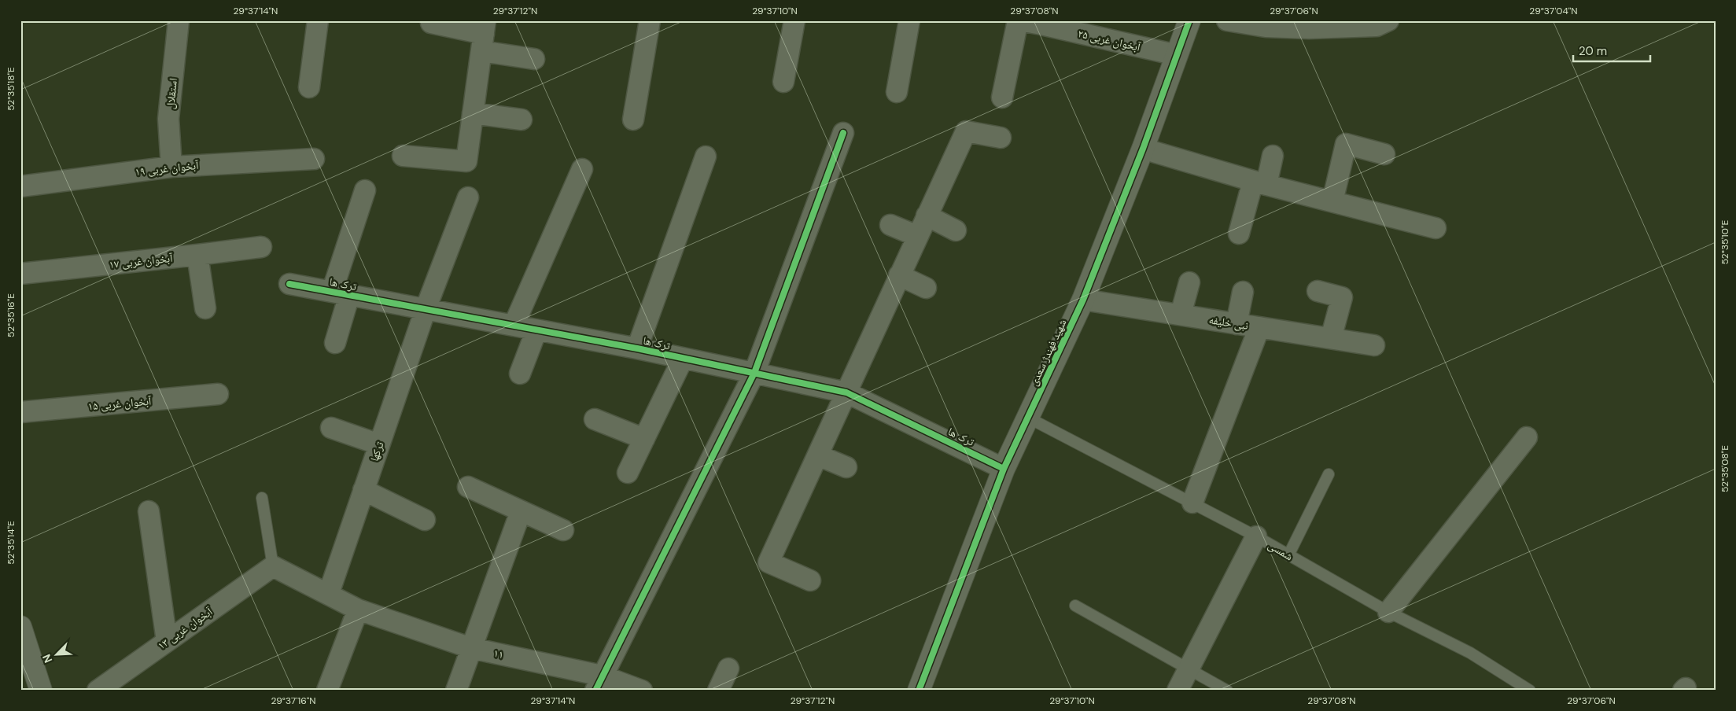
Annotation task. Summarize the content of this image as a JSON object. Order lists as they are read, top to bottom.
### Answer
{
  "streets": {
    "street": [
      "آبخوان غربی ۲۵",
      "استقلال",
      "آبخوان غربی ۱۹",
      "آبخوان غربی ۱۷",
      "ترک ها",
      "نبی خلیفه",
      "شهید فهندژ سعدی",
      "آبخوان غربی ۱۵",
      "ترکها",
      "آبخوان غربی ۱۳",
      "۱۱"
    ],
    "lane": ["شمسی"]
  },
  "crossings": [
    ["آبخوان غربی ۲۵", "شهید فهندژ سعدی"],
    ["استقلال", "آبخوان غربی ۱۹"],
    ["ترک ها", "شهید فهندژ سعدی"],
    ["ترک ها", "ترکها"],
    ["نبی خلیفه", "شهید فهندژ سعدی"],
    ["شهید فهندژ سعدی", "شمسی"],
    ["ترکها", "۱۱"],
    ["آبخوان غربی ۱۳", "۱۱"]
  ],
  "scale_bar": "20 m",
  "north": "bottom left",
  "coordinates": [
    "29°37'14\"N",
    "29°37'12\"N",
    "29°37'10\"N",
    "29°37'08\"N",
    "29°37'06\"N",
    "29°37'04\"N",
    "52°35'18\"E",
    "52°35'10\"E",
    "52°35'16\"E",
    "52°35'08\"E",
    "52°35'14\"E",
    "29°37'16\"N"
  ]
}
